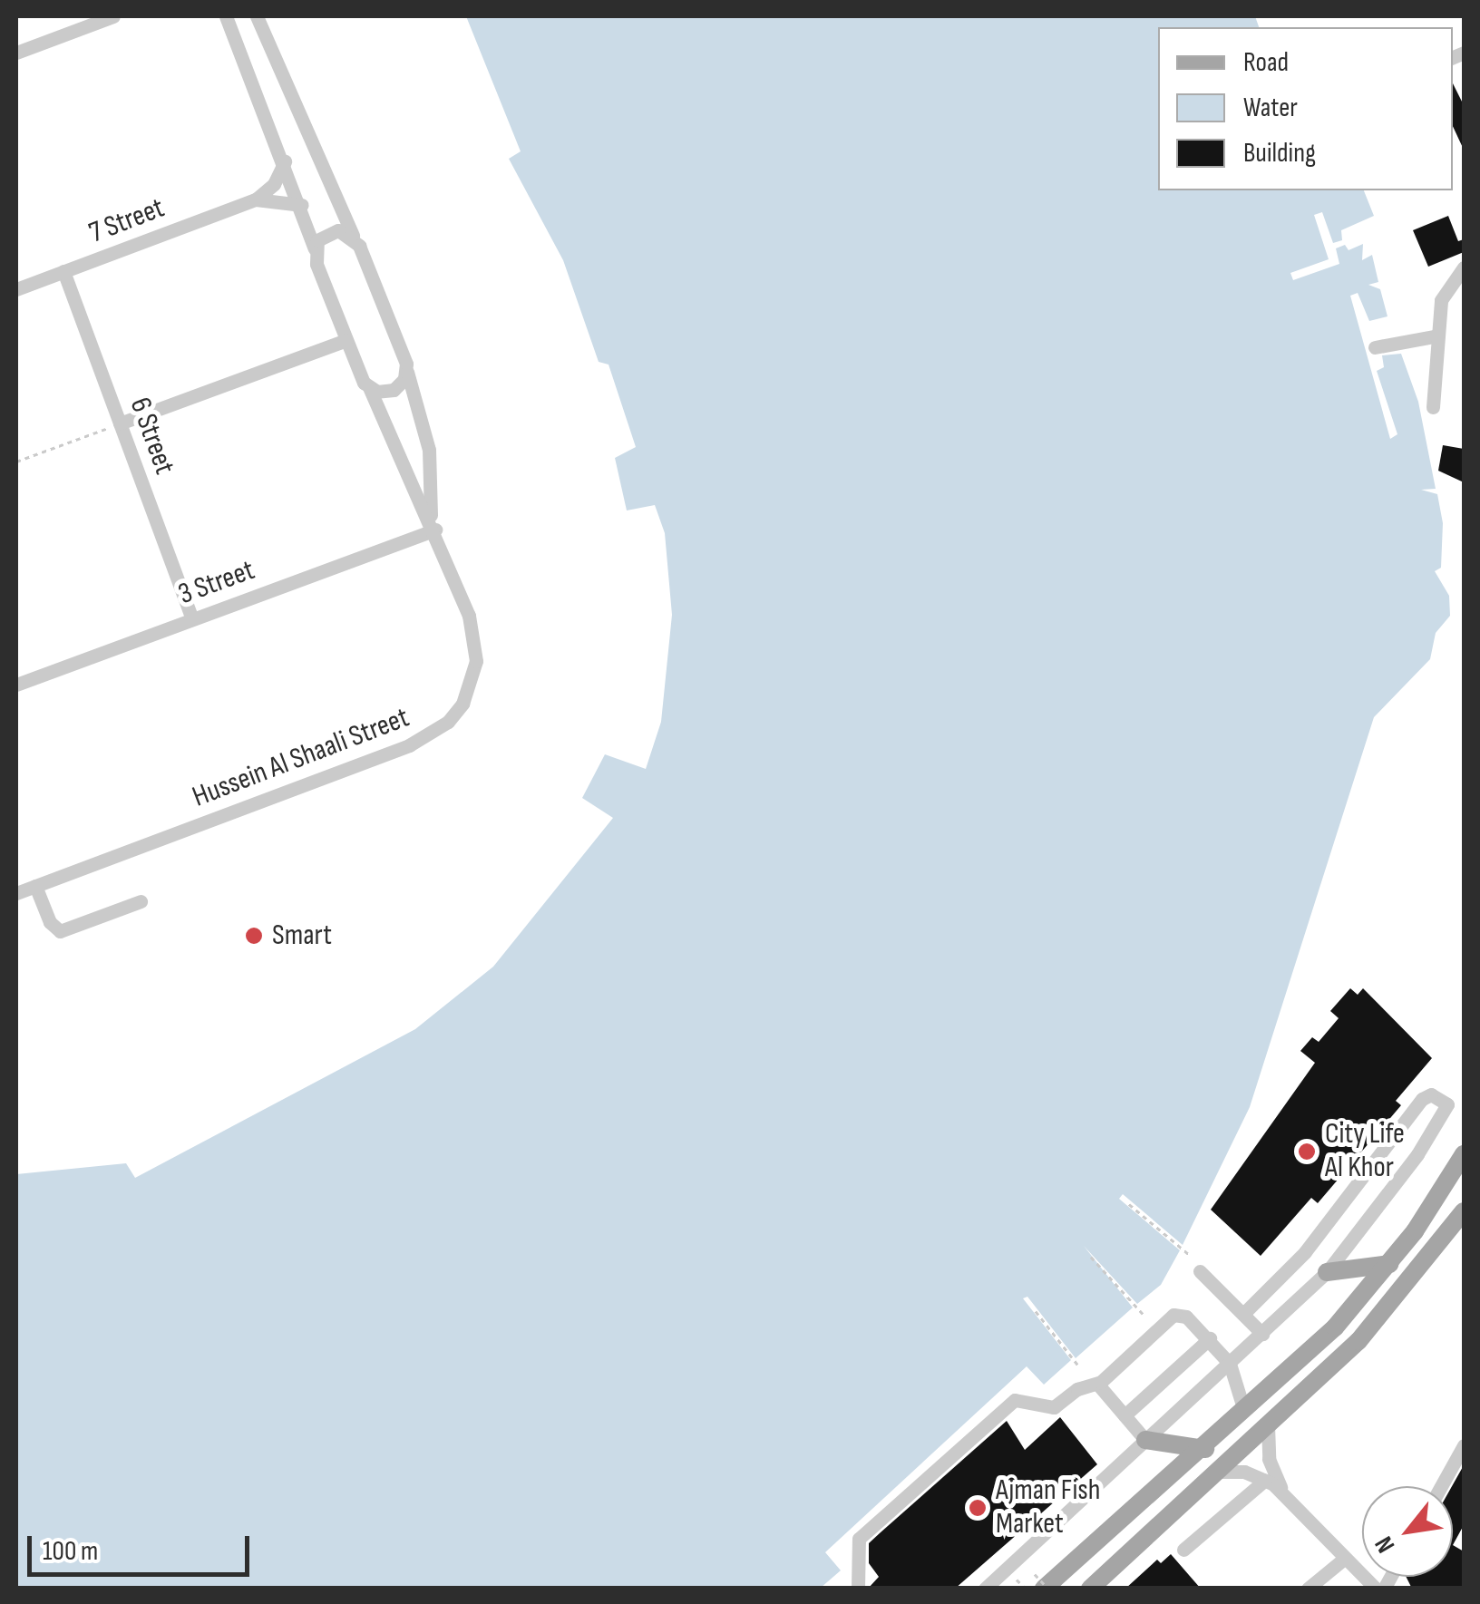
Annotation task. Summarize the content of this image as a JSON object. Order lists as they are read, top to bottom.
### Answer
{
  "streets": {
    "street": [
      "7 Street",
      "6 Street",
      "3 Street",
      "Hussein Al Shaali Street"
    ]
  },
  "crossings": [
    ["7 Street", "6 Street"],
    ["7 Street", "Hussein Al Shaali Street"],
    ["6 Street", "3 Street"],
    ["3 Street", "Hussein Al Shaali Street"]
  ],
  "places": ["Smart", "City Life Al Khor", "Ajman Fish Market"],
  "legend": ["Road", "Water", "Building"],
  "scale_bar": "100 m",
  "north": "bottom left"
}
